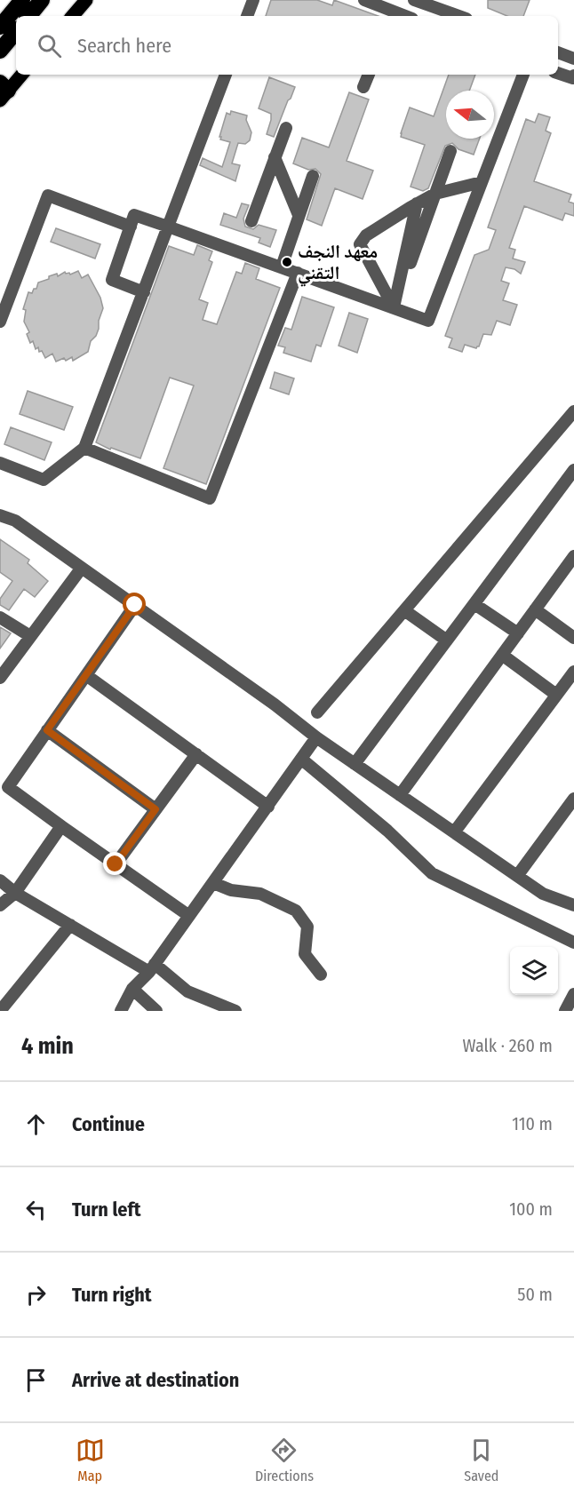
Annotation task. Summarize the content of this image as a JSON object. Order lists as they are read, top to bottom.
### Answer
{
  "places": ["معهد النجف التقني"],
  "north": "left",
  "page": {
    "search": "Search here",
    "heading": ["4 min", "Walk · 260 m"],
    "list": [
      ["Continue", "110 m"],
      ["Turn left", "100 m"],
      ["Turn right", "50 m"],
      "Arrive at destination"
    ],
    "nav": ["Map", "Directions", "Saved"]
  }
}
